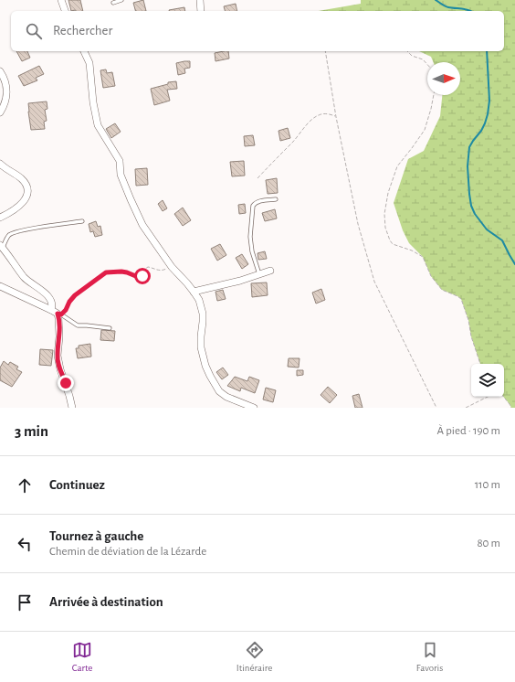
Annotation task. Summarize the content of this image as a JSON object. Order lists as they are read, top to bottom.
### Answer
{
  "north": "right",
  "page": {
    "search": "Rechercher",
    "heading": ["3 min", "À pied · 190 m"],
    "list": [
      ["Continuez", "110 m"],
      ["Tournez à gauche", "Chemin de déviation de la Lézarde", "80 m"],
      "Arrivée à destination"
    ],
    "nav": ["Carte", "Itinéraire", "Favoris"]
  }
}
